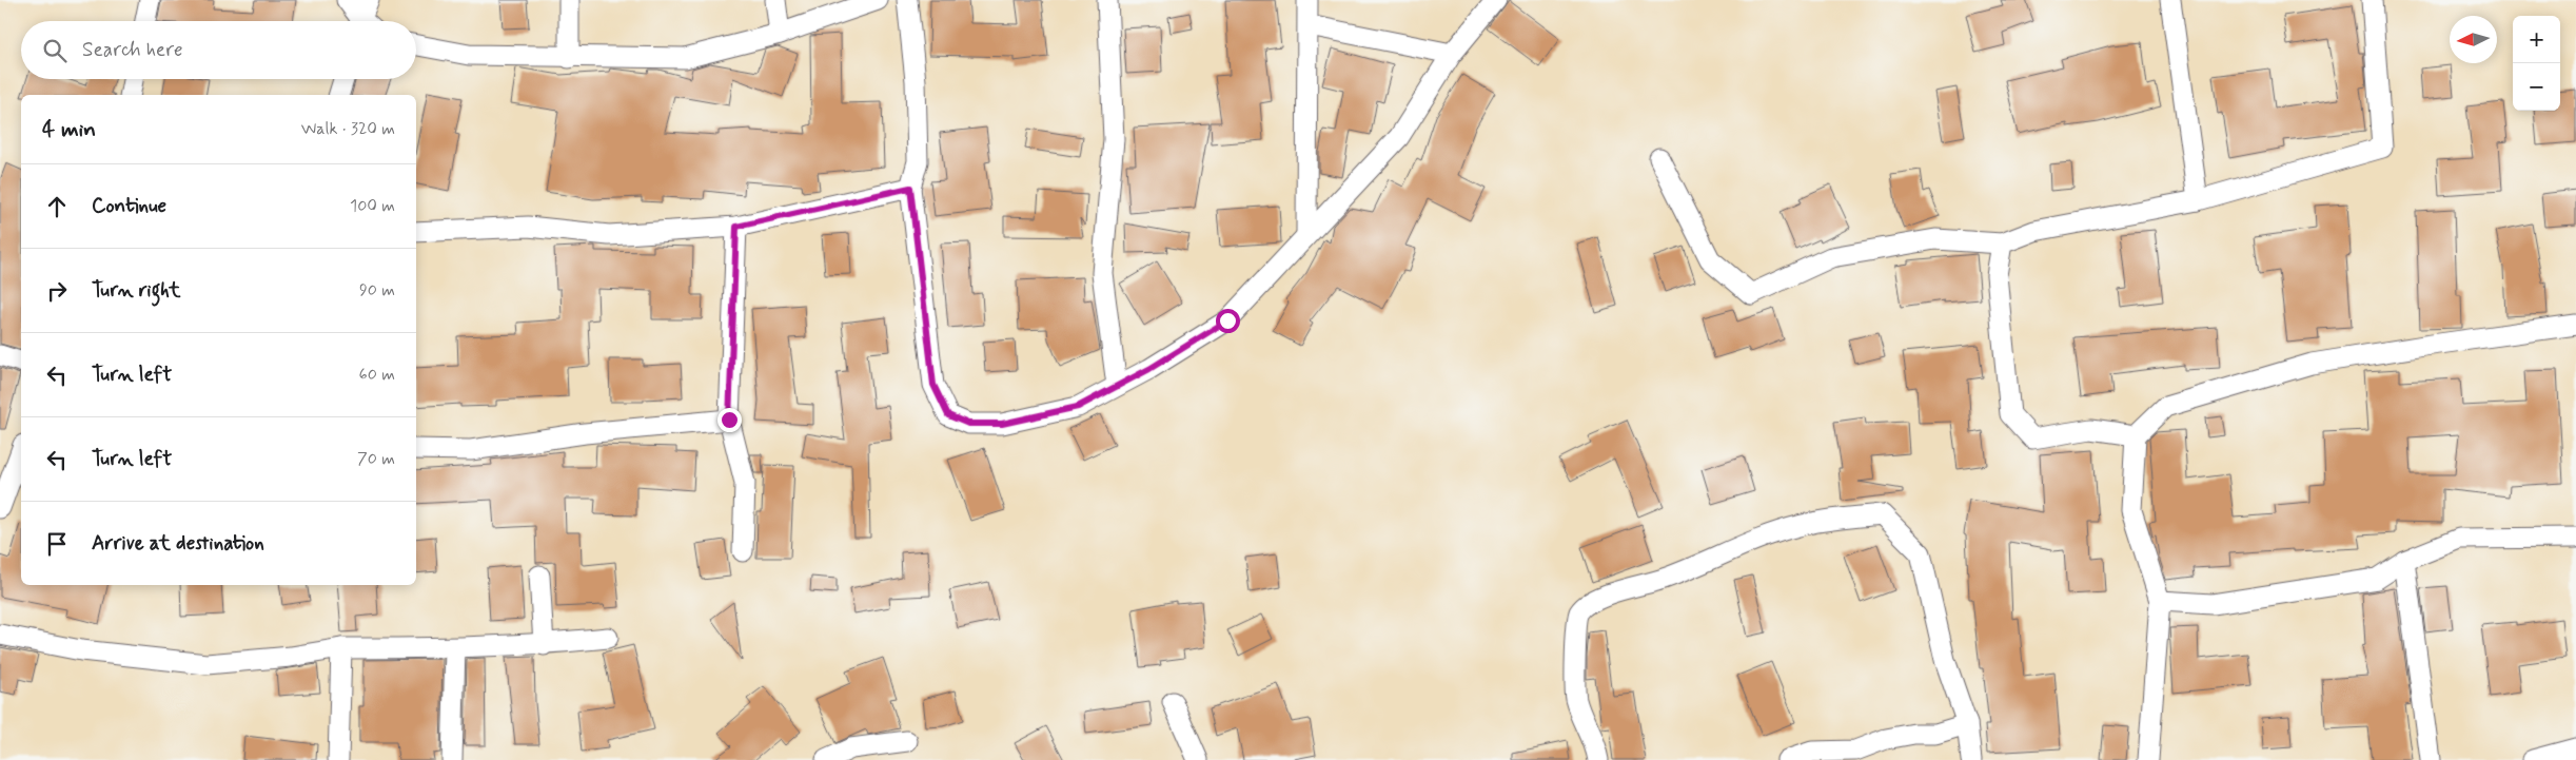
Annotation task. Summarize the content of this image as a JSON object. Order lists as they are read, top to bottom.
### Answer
{
  "north": "left",
  "page": {
    "map_buttons": ["+", "−"],
    "search": "Search here",
    "heading": ["4 min", "Walk · 320 m"],
    "list": [
      ["Continue", "100 m"],
      ["Turn right", "90 m"],
      ["Turn left", "60 m"],
      ["Turn left", "70 m"],
      "Arrive at destination"
    ]
  }
}
